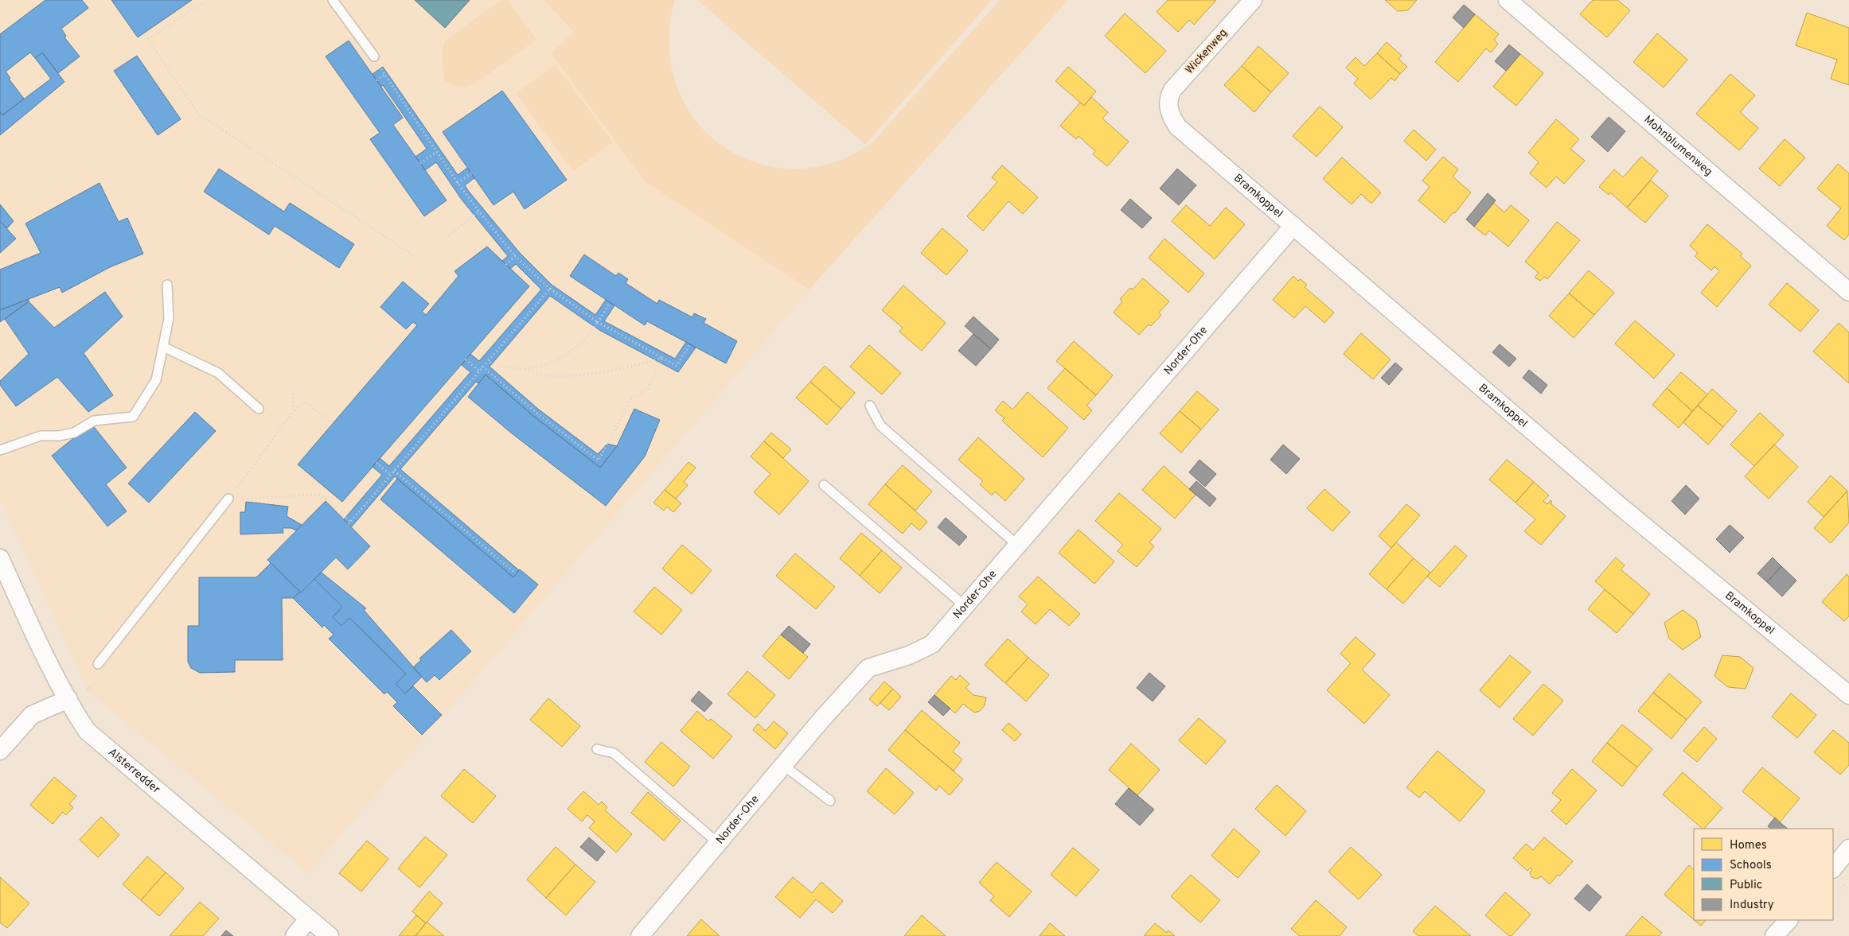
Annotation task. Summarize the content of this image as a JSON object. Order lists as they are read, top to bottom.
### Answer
{
  "streets": {
    "street": [
      "Wickenweg",
      "Mohnblumenweg",
      "Bramkoppel",
      "Norder-Ohe",
      "Alsterredder"
    ]
  },
  "crossings": [
    ["Wickenweg", "Bramkoppel"],
    ["Bramkoppel", "Norder-Ohe"]
  ],
  "legend": [
    "Homes",
    "Schools",
    "Public",
    "Industry"
  ]
}
